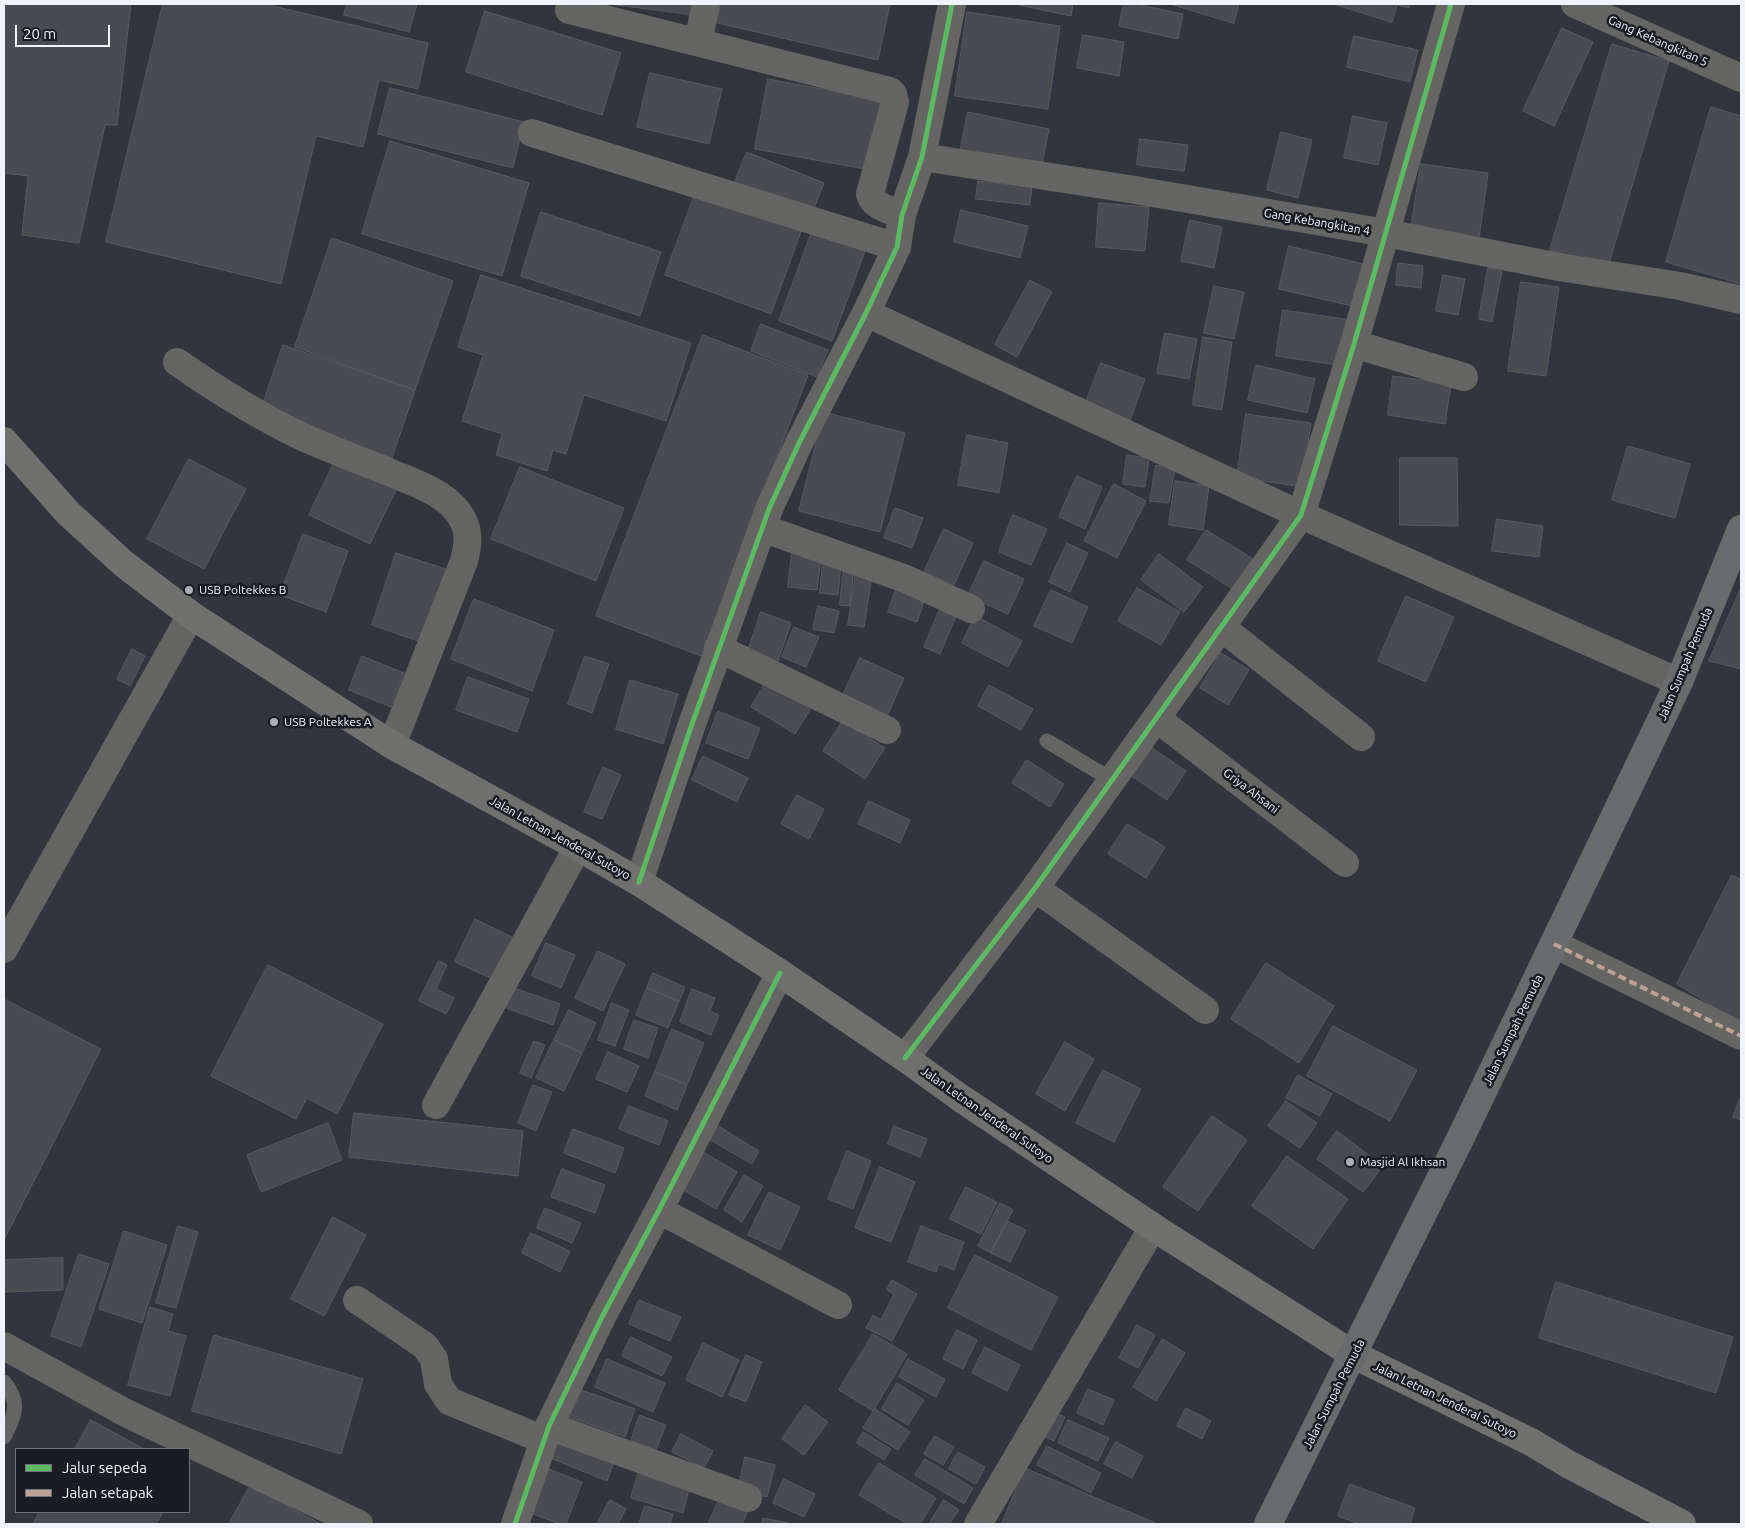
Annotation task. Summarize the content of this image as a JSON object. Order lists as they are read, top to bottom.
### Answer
{
  "streets": {
    "highway": ["Jalan Sumpah Pemuda"],
    "main road": ["Jalan Letnan Jenderal Sutoyo"],
    "street": ["Gang Kebangkitan 5", "Gang Kebangkitan 4", "Griya Ahsani"]
  },
  "crossings": [
    ["Jalan Sumpah Pemuda", "Jalan Letnan Jenderal Sutoyo"]
  ],
  "places": ["USB Poltekkes B", "USB Poltekkes A", "Masjid Al Ikhsan"],
  "legend": ["Jalur sepeda", "Jalan setapak"],
  "scale_bar": "20 m"
}
